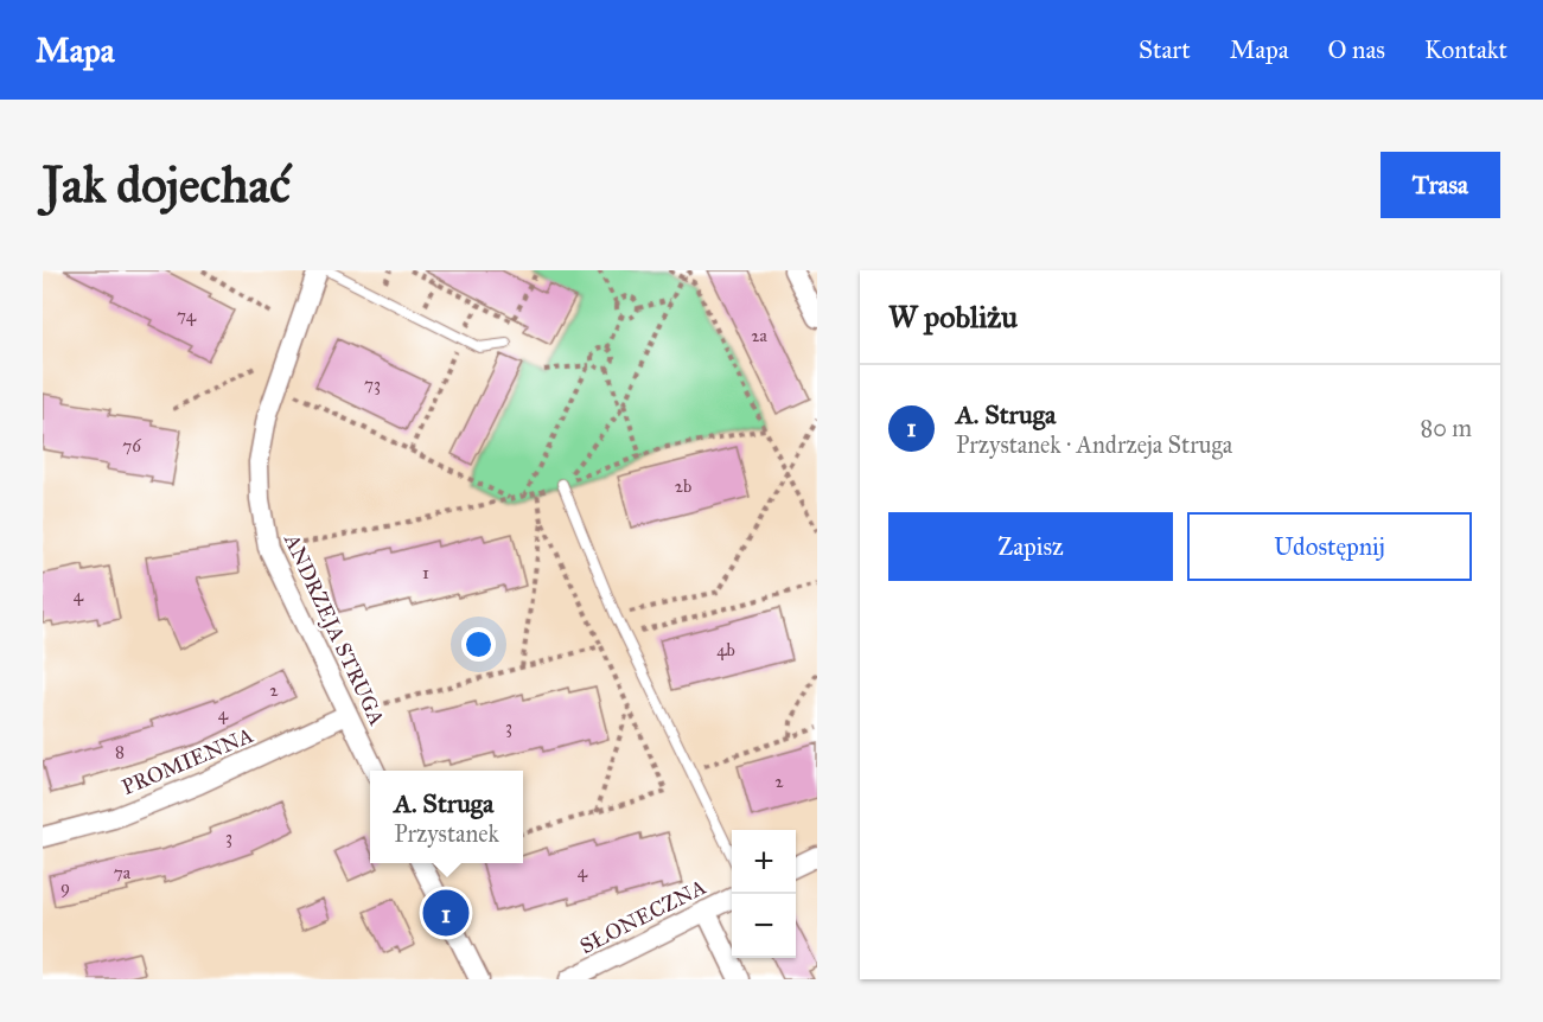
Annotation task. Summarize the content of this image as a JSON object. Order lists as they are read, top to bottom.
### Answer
{
  "streets": {
    "street": ["ANDRZEJA STRUGA", "PROMIENNA", "SŁONECZNA"]
  },
  "crossings": [
    ["ANDRZEJA STRUGA", "PROMIENNA"]
  ],
  "house_numbers": [
    "74",
    "2a",
    "73",
    "76",
    "2b",
    "1",
    "4",
    "4b",
    "2",
    "4",
    "3",
    "8",
    "2",
    "3",
    "4",
    "7a",
    "9"
  ],
  "page": {
    "header": "Mapa",
    "nav": [
      "Start",
      "Mapa",
      "O nas",
      "Kontakt"
    ],
    "buttons": [
      "Trasa",
      ["Zapisz", "Udostępnij"]
    ],
    "title": "Jak dojechać",
    "heading": "W pobliżu",
    "list": [
      {
        "mark": "1",
        "name": "A. Struga",
        "note": "Przystanek · Andrzeja Struga",
        "value": "80 m"
      }
    ],
    "popup": ["A. Struga", "Przystanek"],
    "map_buttons": ["+", "−"],
    "pins": "1"
  }
}
